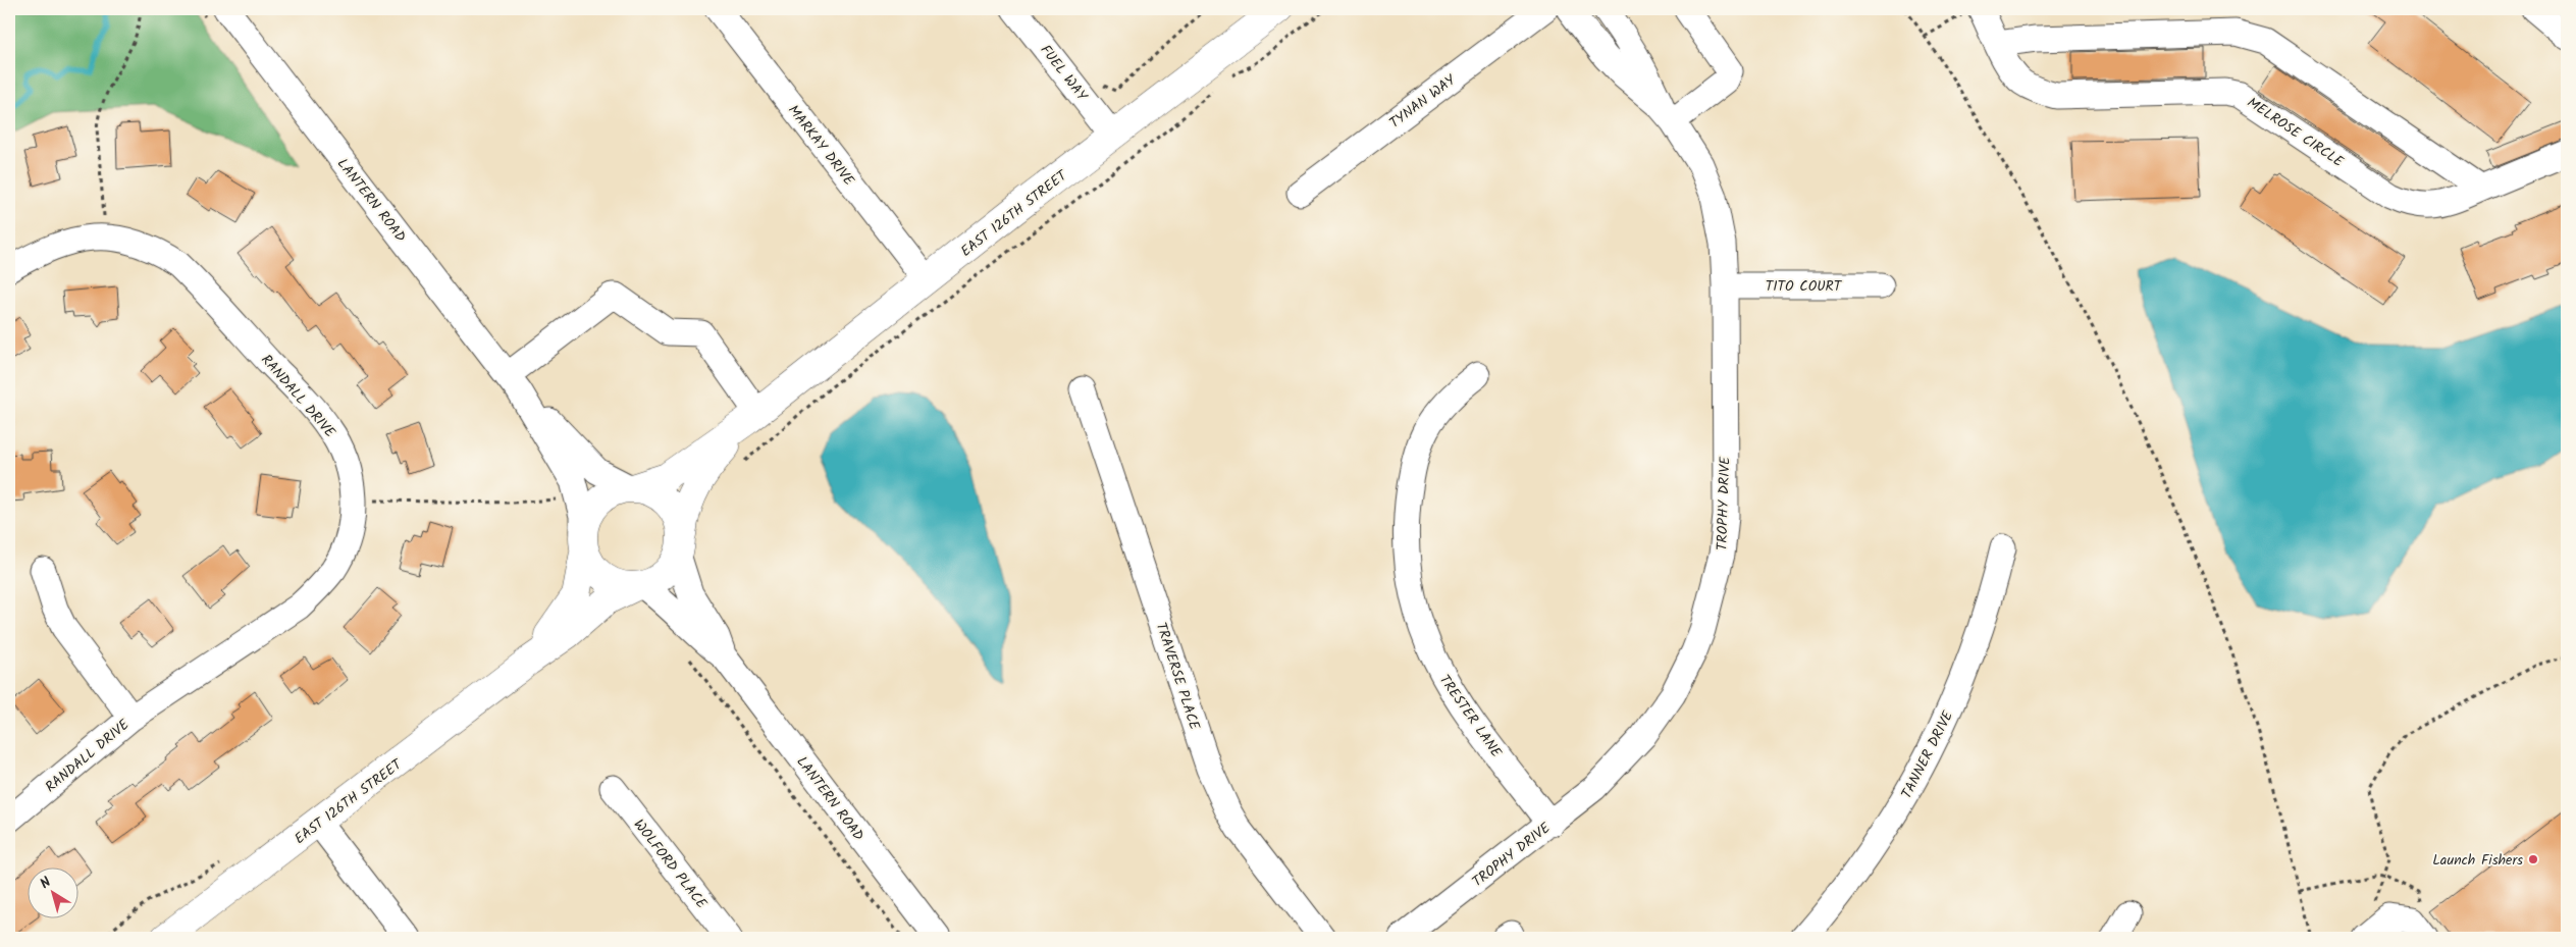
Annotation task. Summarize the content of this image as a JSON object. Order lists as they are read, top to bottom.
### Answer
{
  "streets": {
    "main road": ["EAST 126TH STREET"],
    "street": [
      "FUEL WAY",
      "TYNAN WAY",
      "MELROSE CIRCLE",
      "MARKAY DRIVE",
      "LANTERN ROAD",
      "TITO COURT",
      "RANDALL DRIVE",
      "TROPHY DRIVE",
      "TRAVERSE PLACE",
      "TRESTER LANE",
      "TANNER DRIVE",
      "WOLFORD PLACE"
    ]
  },
  "crossings": [
    ["FUEL WAY", "EAST 126TH STREET"],
    ["MARKAY DRIVE", "EAST 126TH STREET"],
    ["LANTERN ROAD", "EAST 126TH STREET"],
    ["TITO COURT", "TROPHY DRIVE"],
    ["TROPHY DRIVE", "TRESTER LANE"]
  ],
  "places": ["Launch Fishers"],
  "north": "top left"
}
